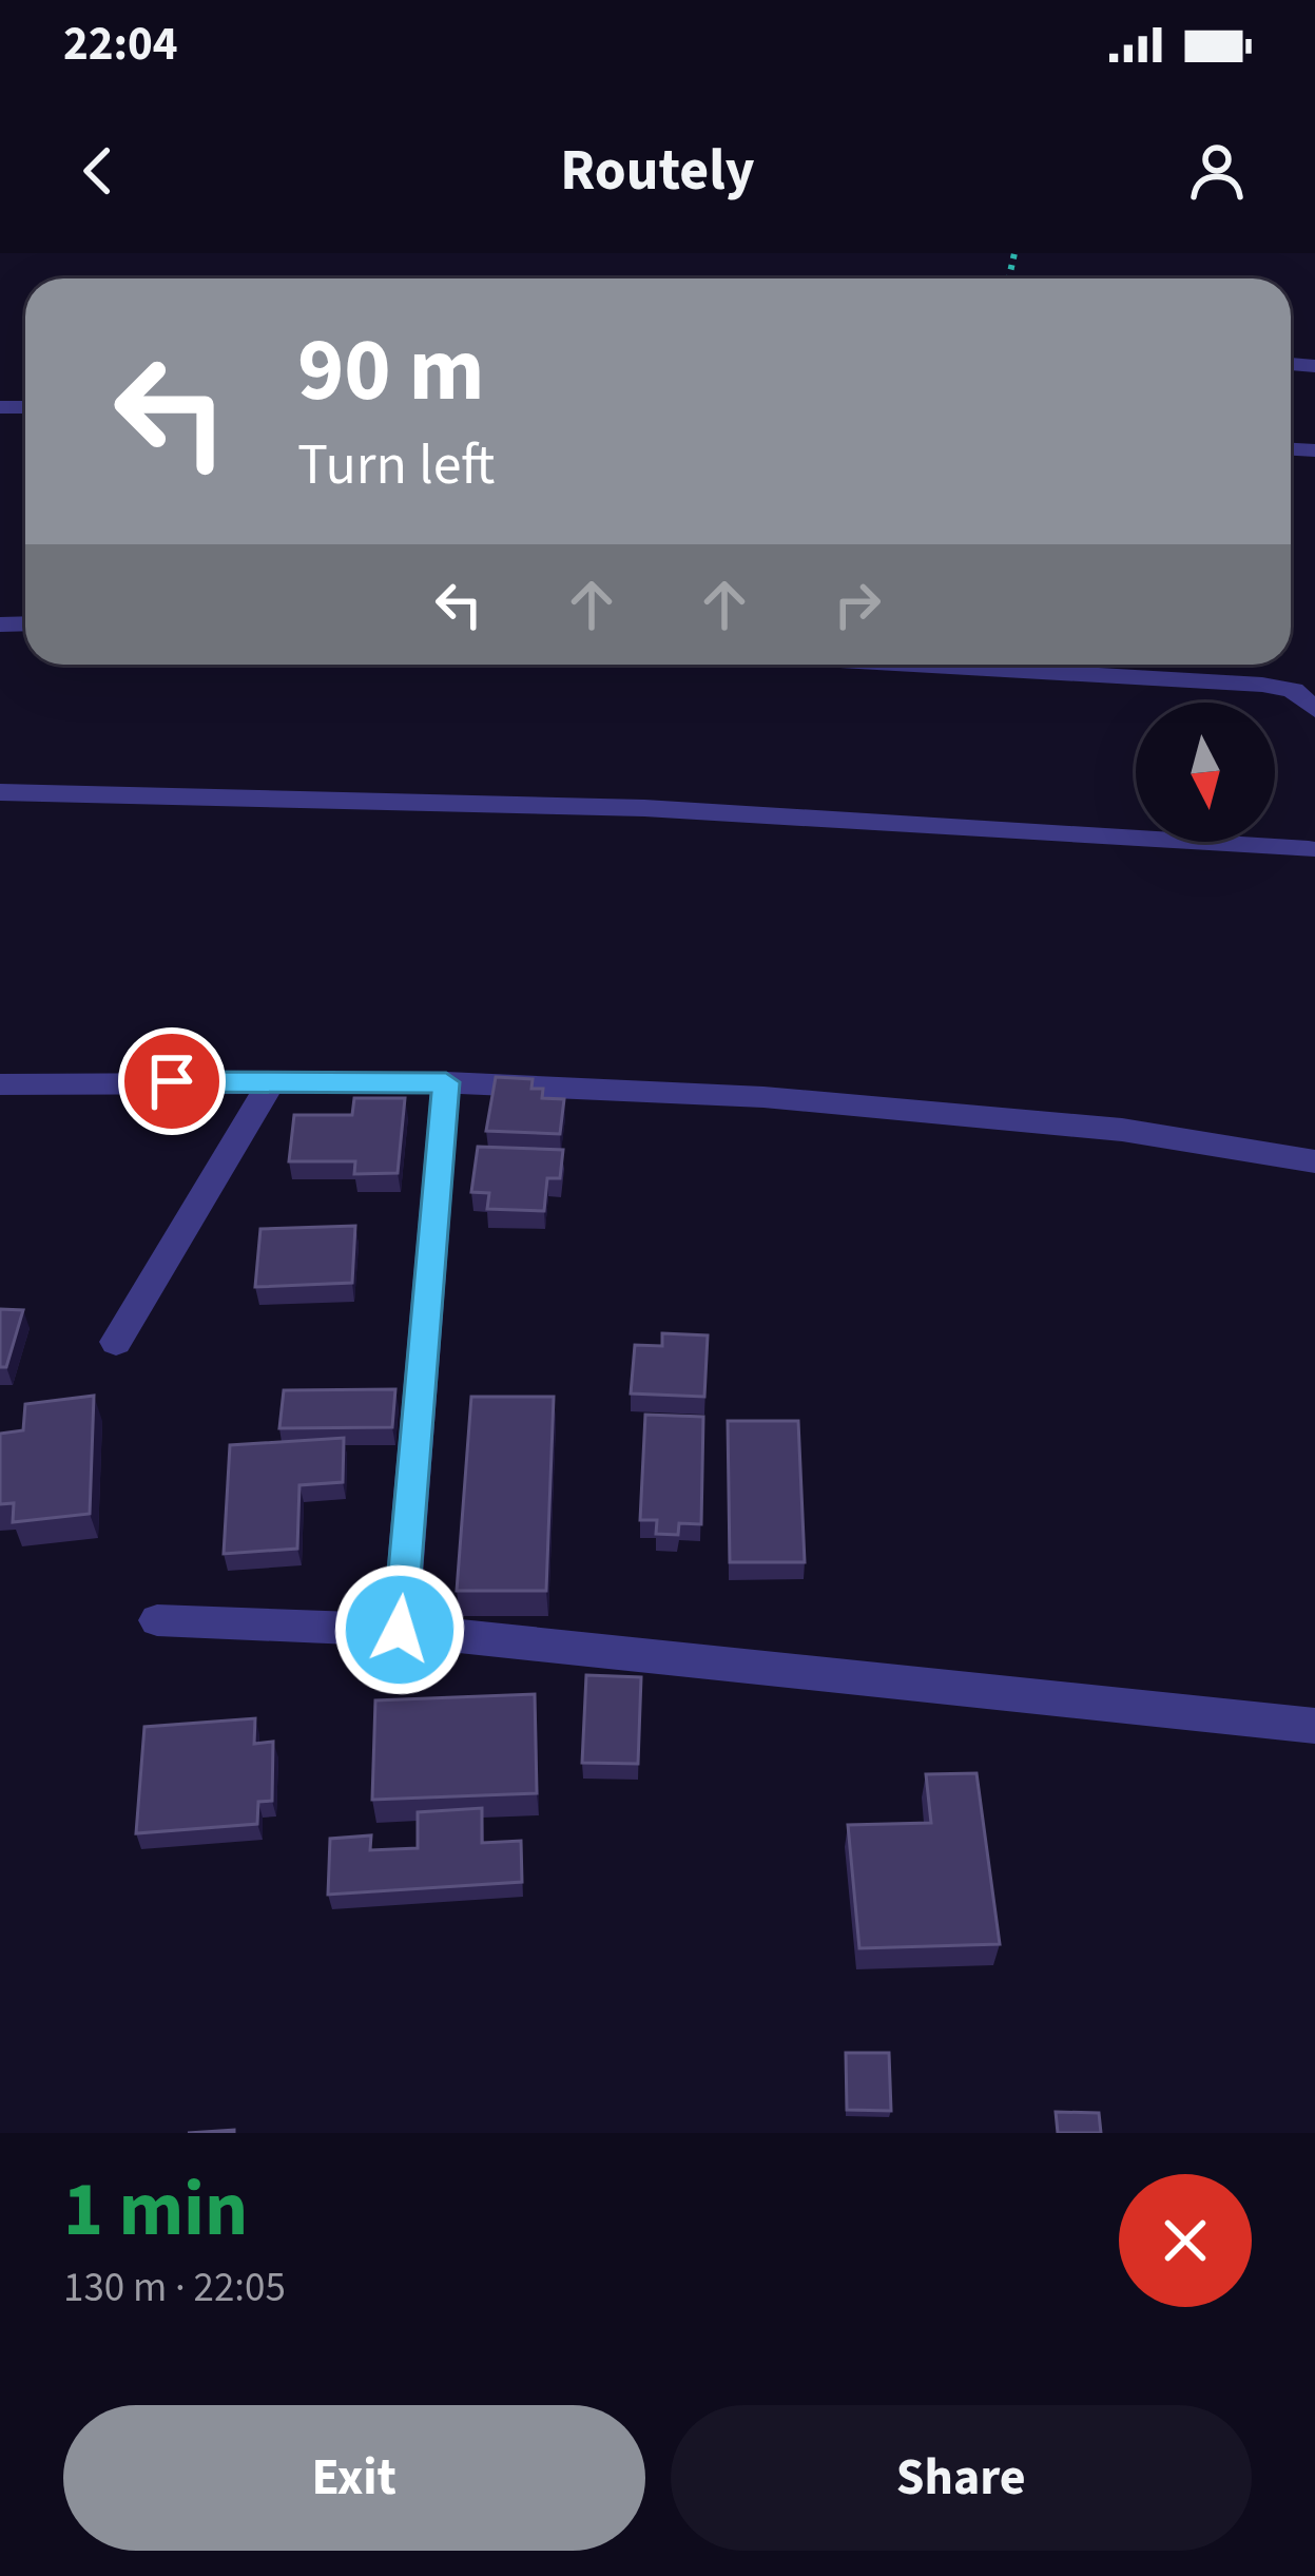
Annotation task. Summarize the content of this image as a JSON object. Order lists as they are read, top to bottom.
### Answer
{
  "north": "bottom",
  "page": {
    "status": "22:04",
    "header": "Routely",
    "turn": ["90 m", "Turn left"],
    "heading": ["1 min", "130 m · 22:05"],
    "buttons": ["Exit", "Share"]
  }
}
